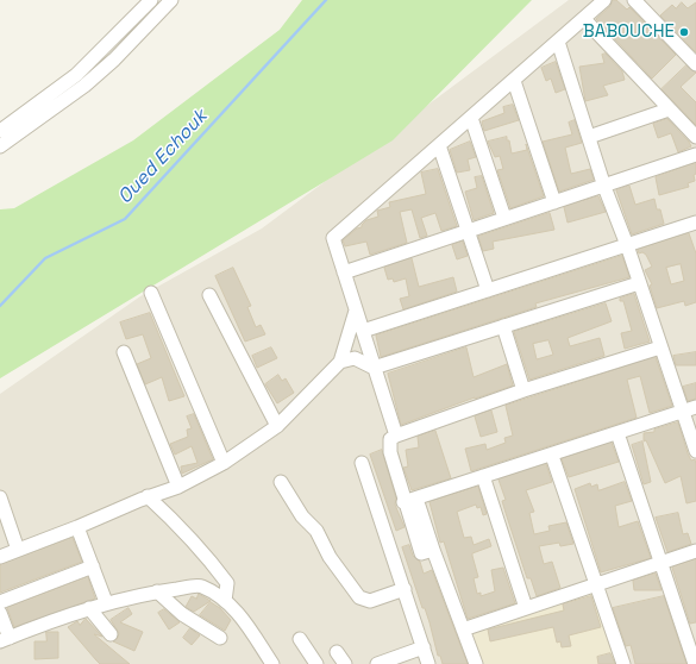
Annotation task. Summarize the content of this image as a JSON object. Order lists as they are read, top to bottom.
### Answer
{
  "water": ["Oued Echouk"],
  "places": ["BABOUCHE"]
}
